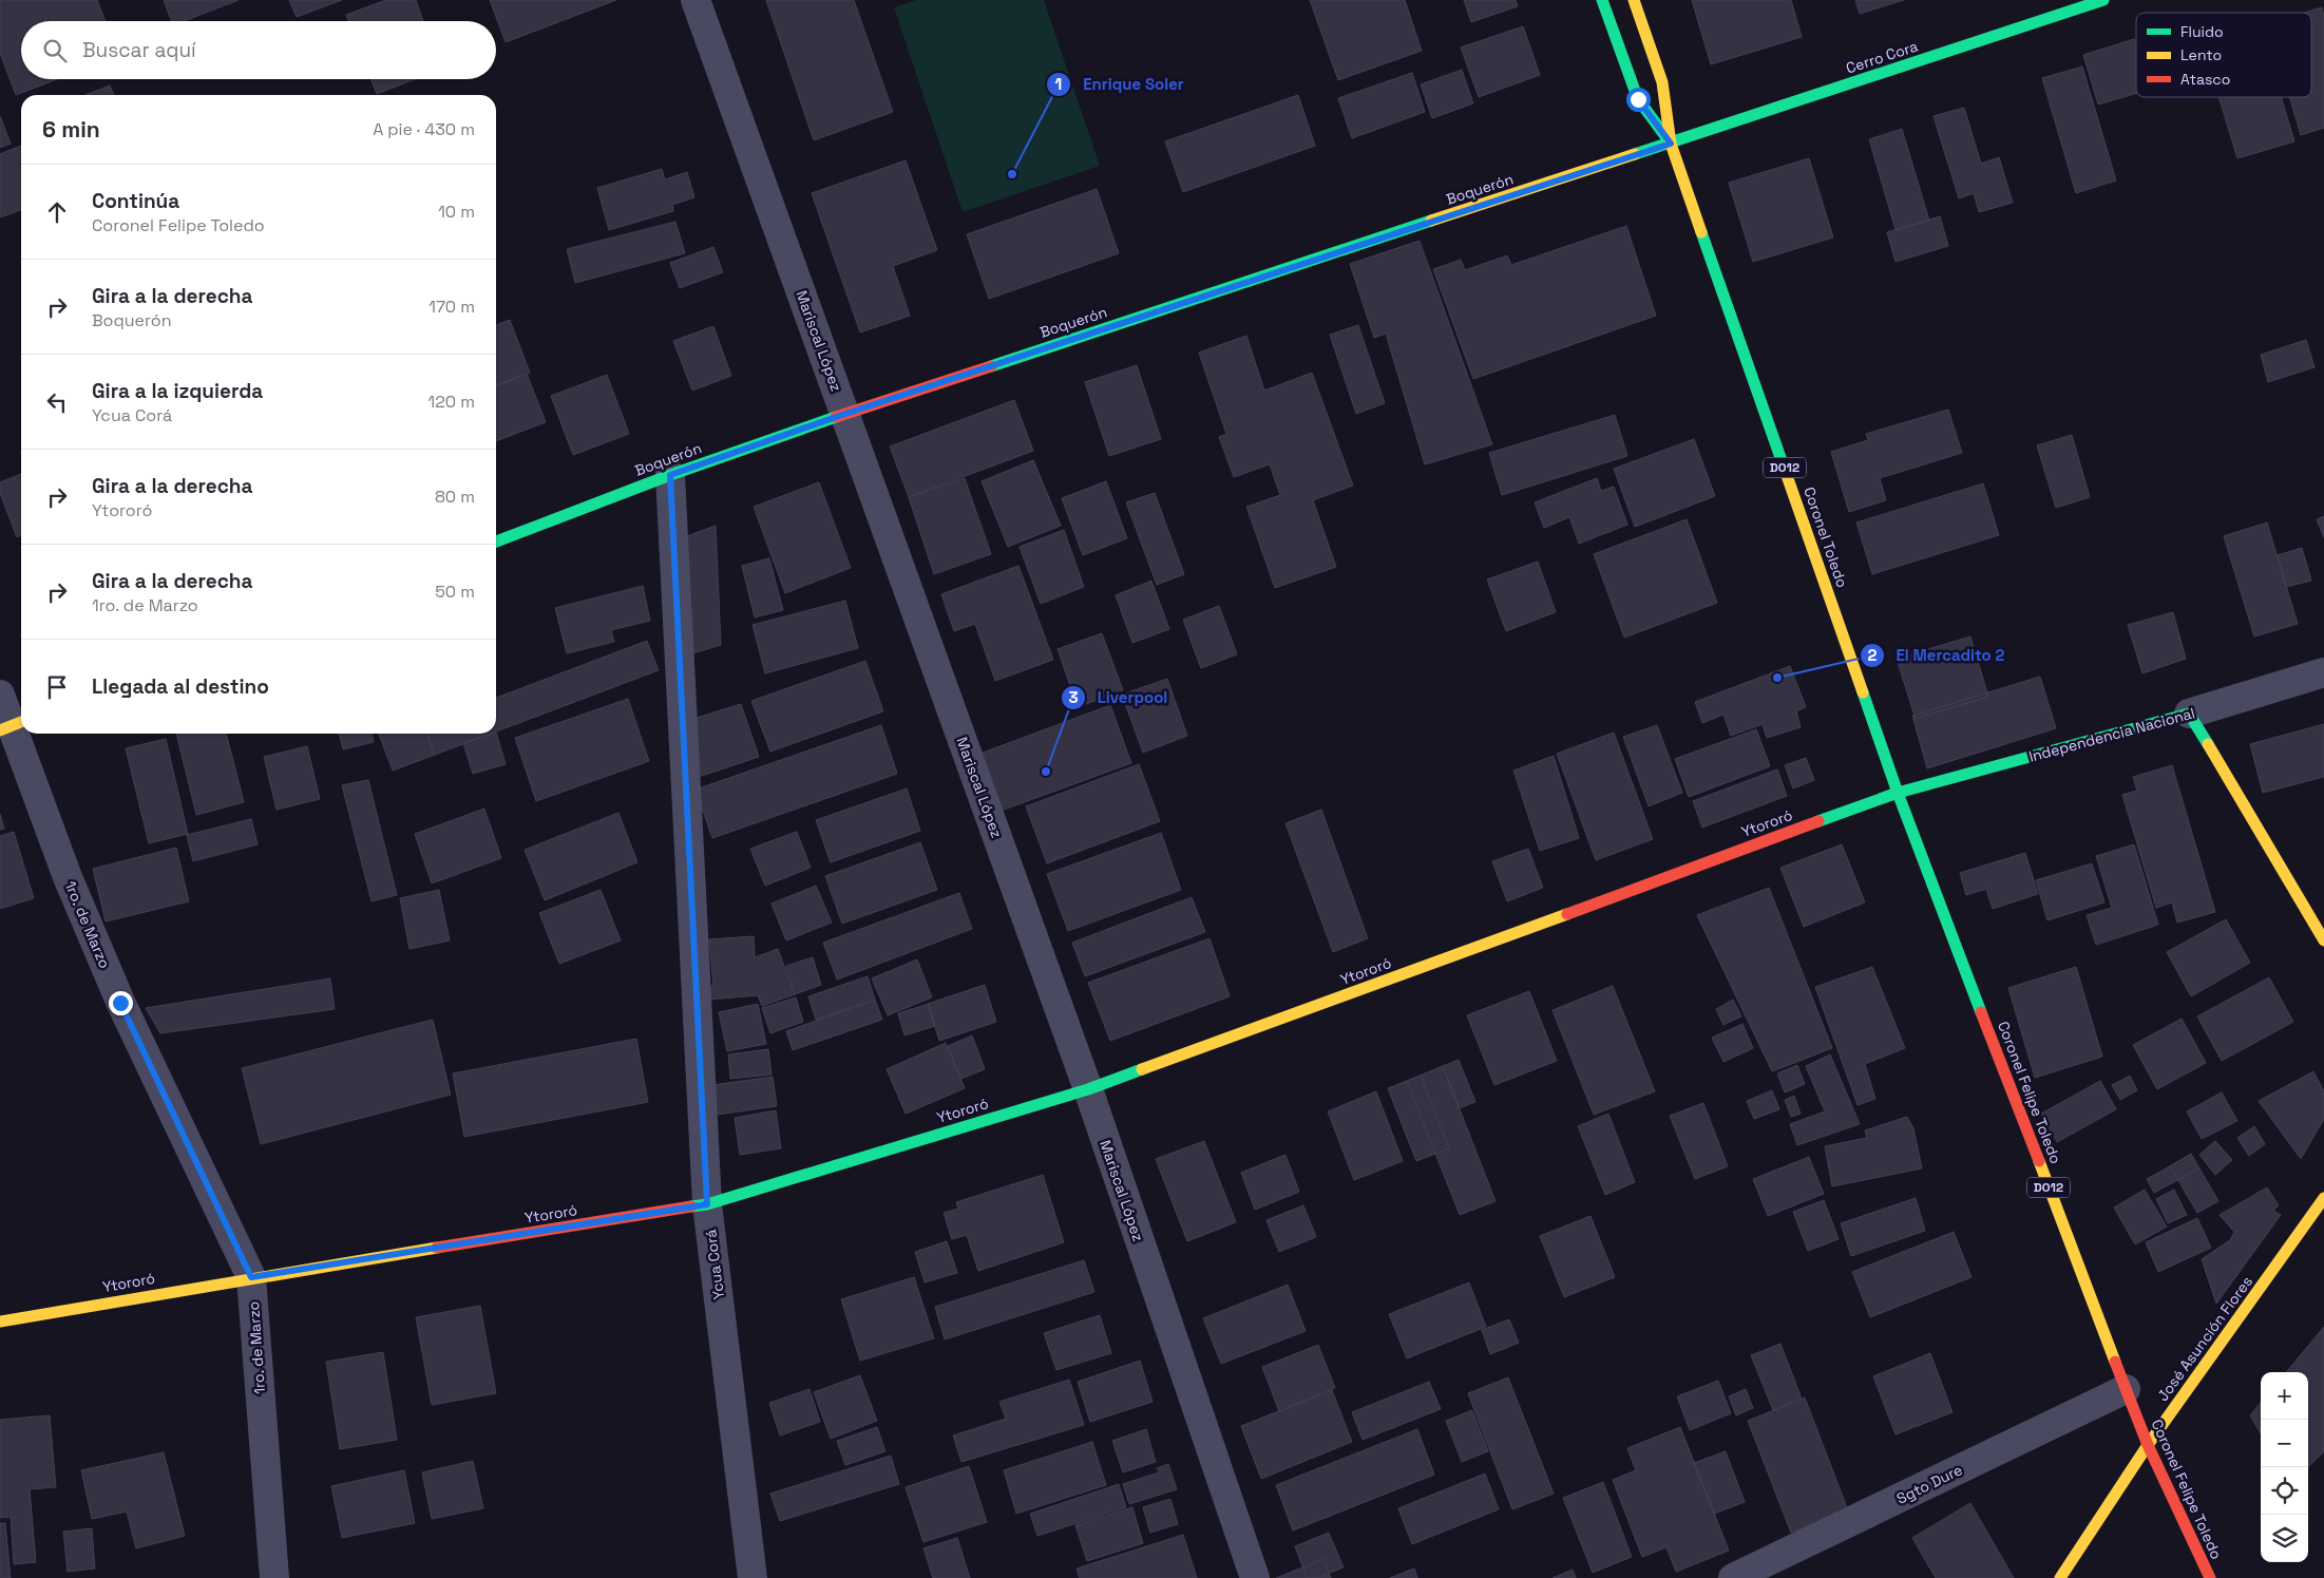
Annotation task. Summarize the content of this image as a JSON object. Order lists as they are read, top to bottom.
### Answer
{
  "streets": {
    "street": [
      "Cerro Cora",
      "Boquerón",
      "Mariscal López",
      "D012",
      "Coronel Toledo",
      "Independencia Nacional",
      "Ytororó",
      "1ro. de Marzo",
      "Coronel Felipe Toledo",
      "Ycua Corá",
      "José Asunción Flores",
      "Sgto Dure"
    ]
  },
  "crossings": [
    ["Cerro Cora", "Boquerón"],
    ["Cerro Cora", "D012"],
    ["Cerro Cora", "Coronel Toledo"],
    ["Boquerón", "Mariscal López"],
    ["Boquerón", "D012"],
    ["Boquerón", "Coronel Toledo"],
    ["Boquerón", "Ycua Corá"],
    ["Mariscal López", "Ytororó"],
    ["D012", "Coronel Toledo"],
    ["Coronel Toledo", "Independencia Nacional"],
    ["Coronel Toledo", "Ytororó"],
    ["Coronel Toledo", "Coronel Felipe Toledo"],
    ["Independencia Nacional", "Ytororó"],
    ["Independencia Nacional", "Coronel Felipe Toledo"],
    ["Ytororó", "1ro. de Marzo"],
    ["Ytororó", "Coronel Felipe Toledo"],
    ["Ytororó", "Ycua Corá"],
    ["Coronel Felipe Toledo", "José Asunción Flores"],
    ["Coronel Felipe Toledo", "Sgto Dure"]
  ],
  "places": ["Enrique Soler", "El Mercadito 2", "Liverpool"],
  "legend": ["Fluido", "Lento", "Atasco"],
  "page": {
    "search": "Buscar aquí",
    "heading": ["6 min", "A pie · 430 m"],
    "list": [
      ["Continúa", "Coronel Felipe Toledo", "10 m"],
      ["Gira a la derecha", "Boquerón", "170 m"],
      ["Gira a la izquierda", "Ycua Corá", "120 m"],
      ["Gira a la derecha", "Ytororó", "80 m"],
      ["Gira a la derecha", "1ro. de Marzo", "50 m"],
      "Llegada al destino"
    ],
    "map_buttons": ["+", "−"]
  }
}
